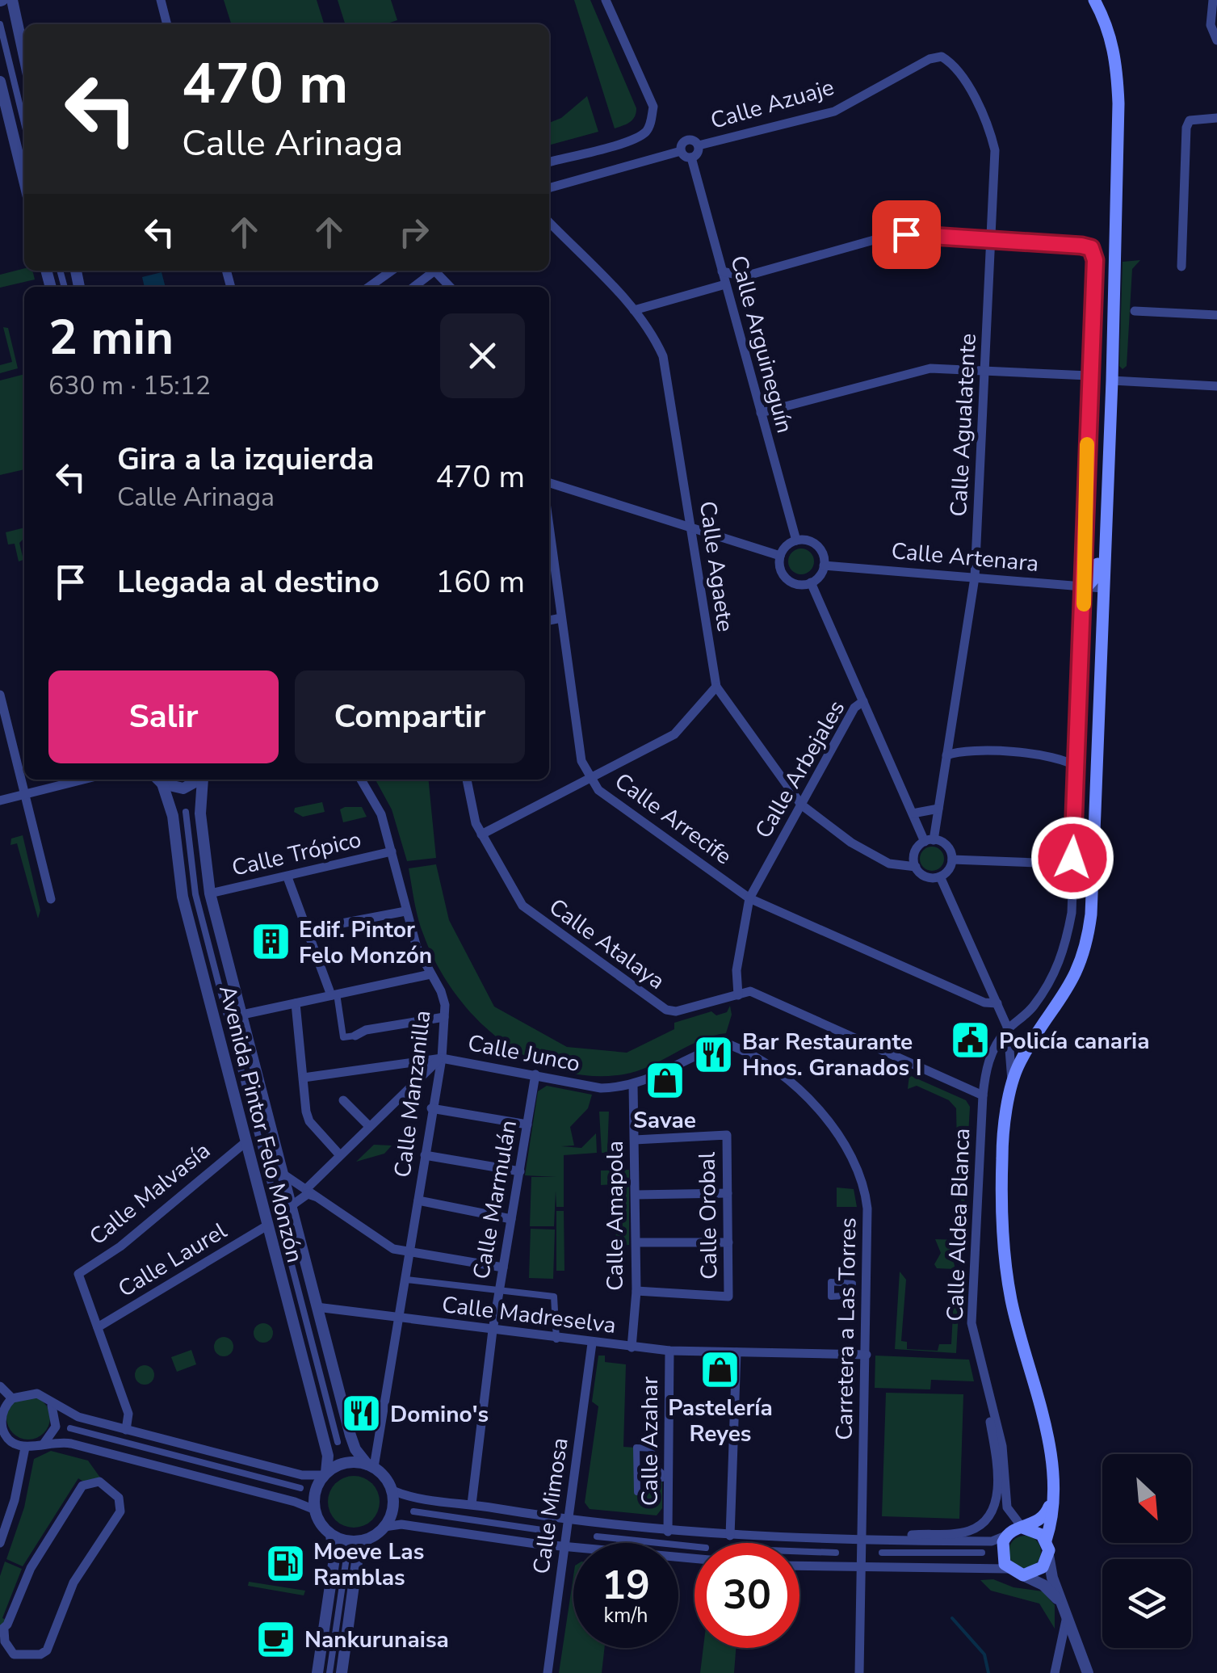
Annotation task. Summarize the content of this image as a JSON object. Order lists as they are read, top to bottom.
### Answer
{
  "streets": {
    "street": [
      "Calle Azuaje",
      "Calle Arguineguín",
      "Calle Agualatente",
      "Calle Artenara",
      "Calle Agaete",
      "Calle Arbejales",
      "Calle Arrecife",
      "Calle Trópico",
      "Calle Atalaya",
      "Calle Junco",
      "Calle Manzanilla",
      "Avenida Pintor Felo Monzón",
      "Calle Malvasía",
      "Calle Marmulán",
      "Calle Amapola",
      "Calle Orobal",
      "Calle Aldea Blanca",
      "Calle Laurel",
      "Calle Madreselva",
      "Carretera a Las Torres",
      "Calle Azahar",
      "Calle Mimosa"
    ]
  },
  "crossings": [
    ["Calle Azuaje", "Calle Agualatente"],
    ["Calle Arguineguín", "Calle Artenara"],
    ["Calle Agualatente", "Calle Artenara"],
    ["Calle Agualatente", "Calle Agaete"],
    ["Calle Agualatente", "Calle Aldea Blanca"],
    ["Calle Artenara", "Calle Aldea Blanca"],
    ["Calle Agaete", "Calle Arbejales"],
    ["Calle Arbejales", "Calle Arrecife"],
    ["Calle Arbejales", "Calle Atalaya"],
    ["Calle Trópico", "Calle Manzanilla"],
    ["Calle Trópico", "Avenida Pintor Felo Monzón"],
    ["Calle Atalaya", "Calle Aldea Blanca"],
    ["Calle Junco", "Calle Manzanilla"],
    ["Calle Junco", "Calle Marmulán"],
    ["Calle Junco", "Calle Amapola"],
    ["Calle Junco", "Carretera a Las Torres"],
    ["Calle Manzanilla", "Avenida Pintor Felo Monzón"],
    ["Calle Manzanilla", "Calle Madreselva"],
    ["Avenida Pintor Felo Monzón", "Calle Malvasía"],
    ["Avenida Pintor Felo Monzón", "Calle Laurel"],
    ["Avenida Pintor Felo Monzón", "Calle Madreselva"],
    ["Calle Malvasía", "Calle Laurel"],
    ["Calle Marmulán", "Calle Madreselva"],
    ["Calle Amapola", "Calle Orobal"],
    ["Calle Amapola", "Calle Madreselva"],
    ["Calle Madreselva", "Carretera a Las Torres"],
    ["Calle Madreselva", "Calle Azahar"],
    ["Calle Madreselva", "Calle Mimosa"]
  ],
  "places": {
    "building": ["Edif. Pintor Felo Monzón"],
    "public building": ["Policía canaria"],
    "restaurant": ["Bar Restaurante Hnos. Granados I", "Domino's"],
    "shop": ["Savae", "Pastelería Reyes"],
    "fuel station": ["Moeve Las Ramblas"],
    "cafe": ["Nankurunaisa"]
  },
  "north": "bottom right",
  "page": {
    "turn": ["470 m", "Calle Arinaga"],
    "heading": ["2 min", "630 m · 15:12"],
    "list": [
      {
        "name": "Gira a la izquierda",
        "note": "Calle Arinaga",
        "value": "470 m"
      },
      {
        "name": "Llegada al destino",
        "value": "160 m"
      }
    ],
    "buttons": ["Salir", "Compartir"],
    "speed": "19 km/h",
    "limit": "30"
  }
}
